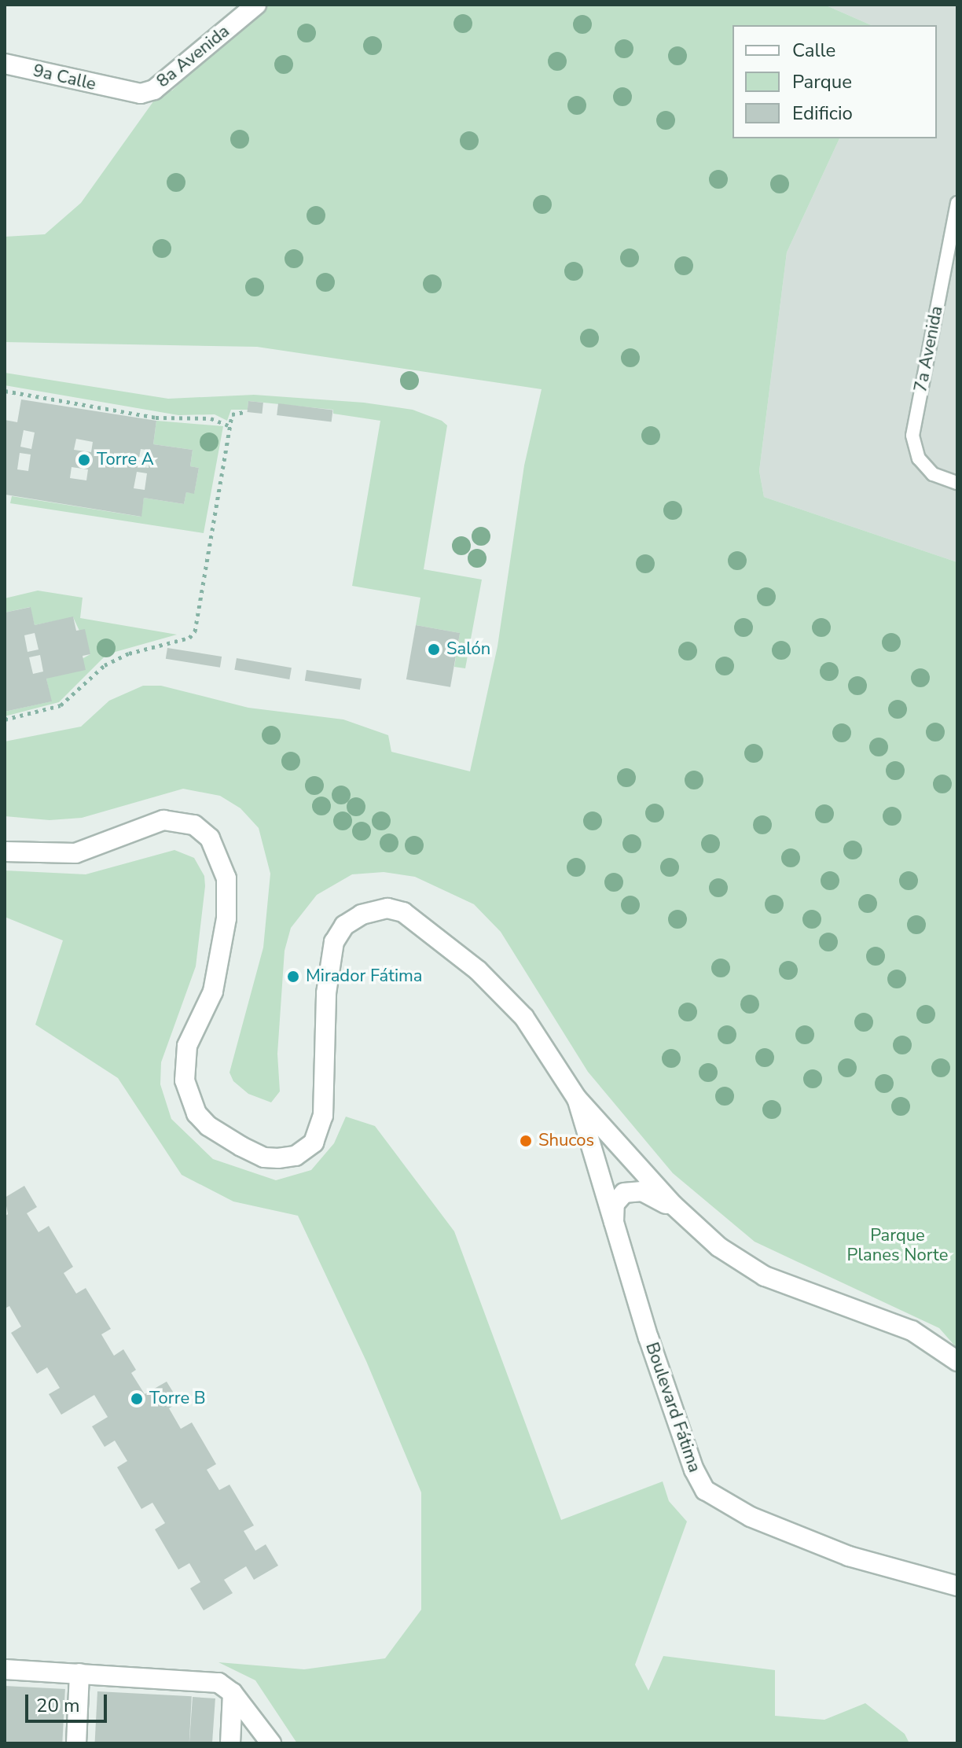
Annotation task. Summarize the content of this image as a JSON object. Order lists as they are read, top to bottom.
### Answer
{
  "streets": {
    "street": ["8a Avenida", "9a Calle", "Boulevard Fátima"],
    "lane": ["7a Avenida"]
  },
  "crossings": [
    ["8a Avenida", "9a Calle"]
  ],
  "parks": ["Parque Planes Norte"],
  "places": [
    "Torre A",
    "Salón",
    "Mirador Fátima",
    "Shucos",
    "Torre B"
  ],
  "legend": ["Calle", "Parque", "Edificio"],
  "scale_bar": "20 m"
}
